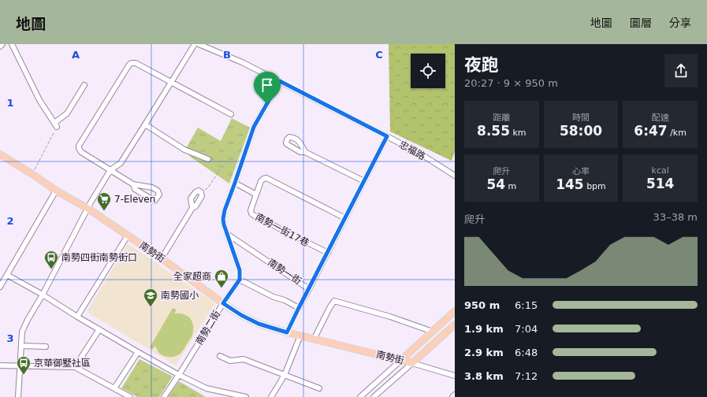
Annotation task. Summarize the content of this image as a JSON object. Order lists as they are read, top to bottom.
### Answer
{
  "streets": {
    "main road": ["南勢街"],
    "street": [
      "忠福路",
      "南勢一街17巷",
      "南勢一街",
      "南勢二街"
    ]
  },
  "crossings": [
    ["忠福路", "南勢一街"],
    ["南勢一街17巷", "南勢一街"],
    ["南勢街", "南勢二街"]
  ],
  "places": {
    "supermarket": ["7-Eleven"],
    "bus stop": ["南勢四街南勢街口", "京華御墅社區"],
    "shop": ["全家超商"],
    "school or university": ["南勢國小"]
  },
  "page": {
    "header": "地圖",
    "nav": ["地圖", "圖層", "分享"],
    "heading": ["夜跑", "20:27 · 9 × 950 m"],
    "stats": [
      ["距離", "8.55 km"],
      ["時間", "58:00"],
      ["配速", "6:47 /km"],
      ["爬升", "54 m"],
      ["心率", "145 bpm"],
      ["kcal", "514"]
    ],
    "chart": ["爬升", "33–38 m"],
    "list": [
      {
        "name": "950 m",
        "note": "6:15"
      },
      {
        "name": "1.9 km",
        "note": "7:04"
      },
      {
        "name": "2.9 km",
        "note": "6:48"
      },
      {
        "name": "3.8 km",
        "note": "7:12"
      }
    ]
  },
  "grid": {
    "columns": ["A", "B", "C"],
    "rows": ["1", "2", "3"]
  }
}
